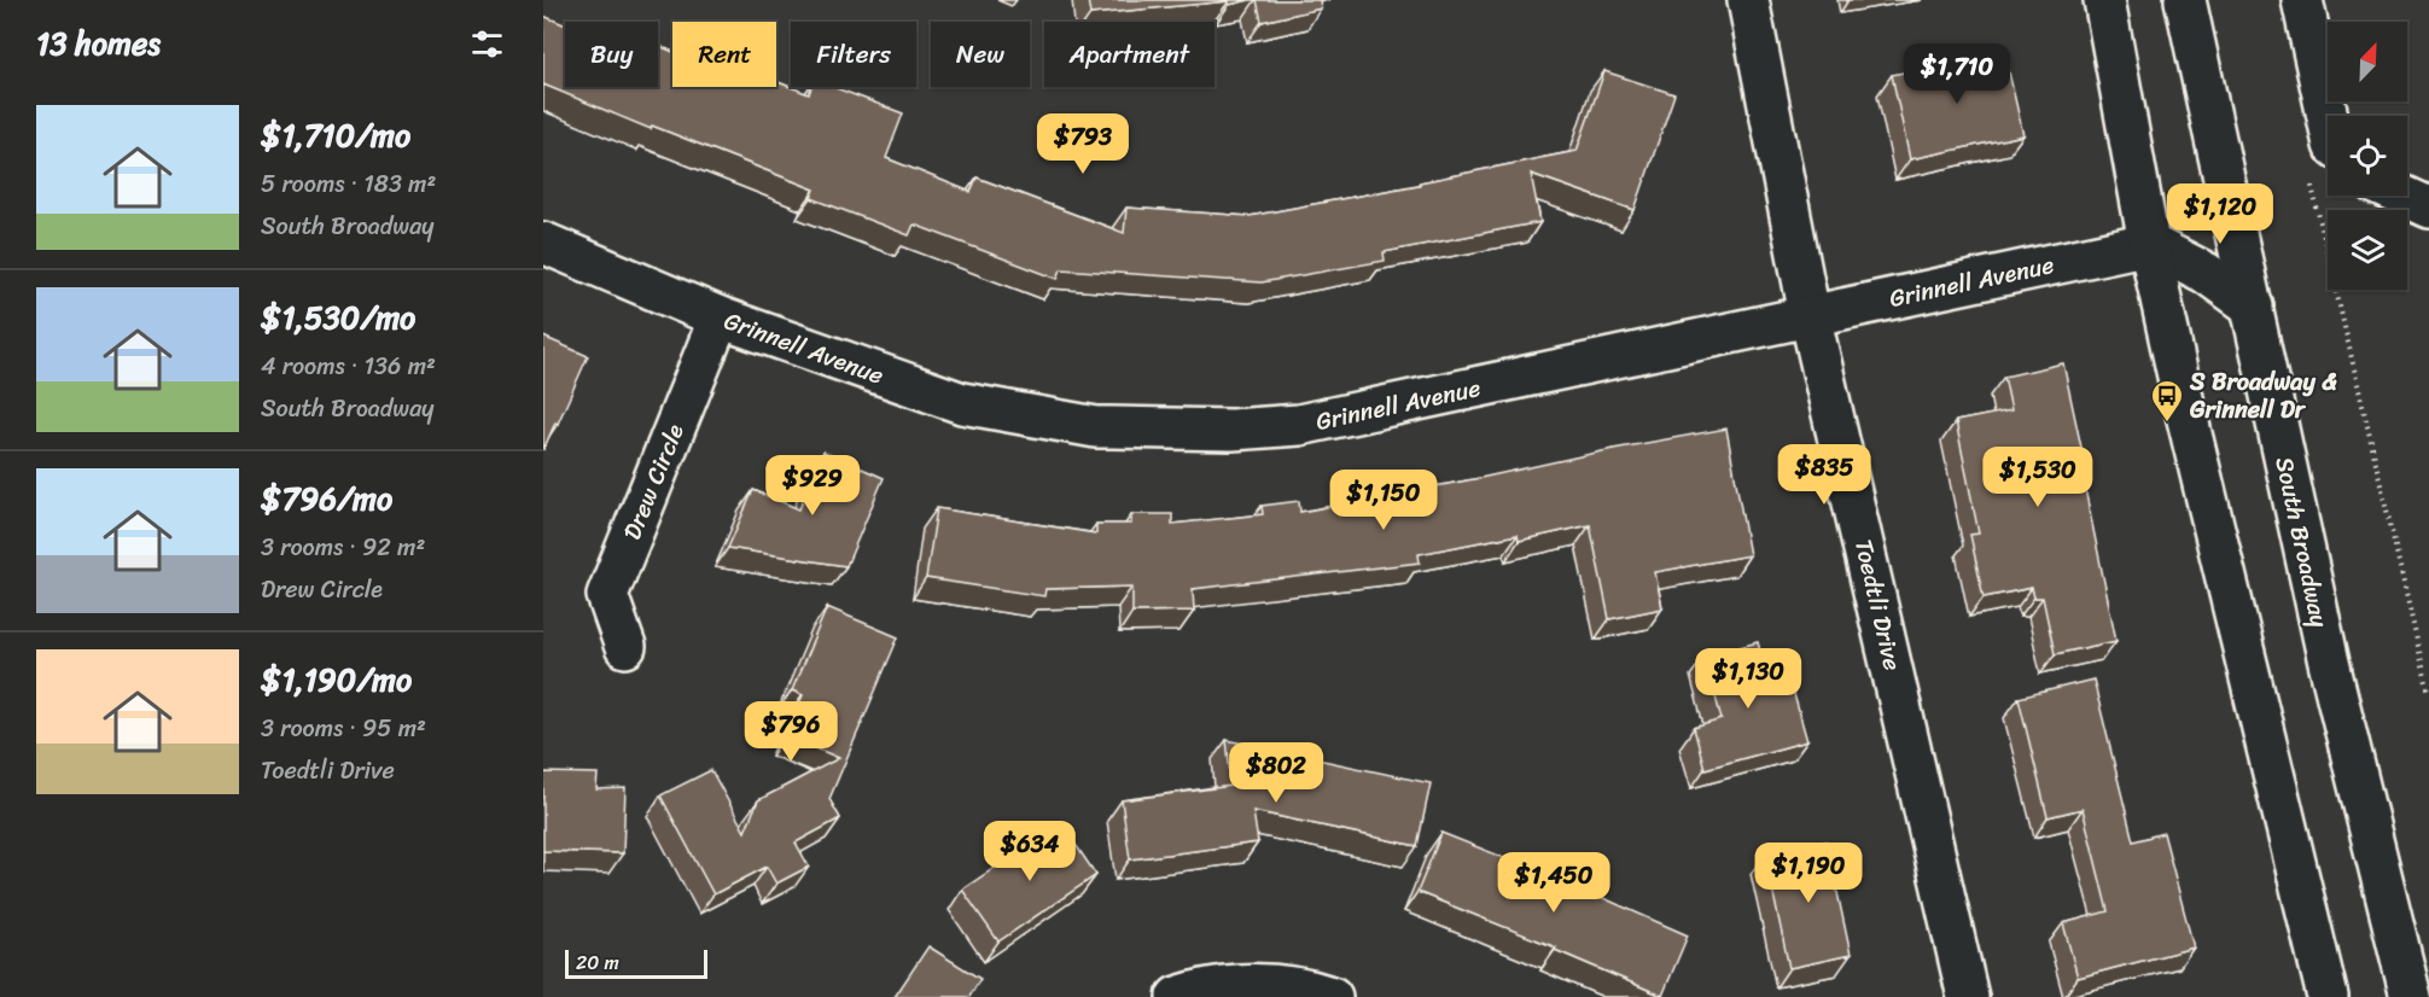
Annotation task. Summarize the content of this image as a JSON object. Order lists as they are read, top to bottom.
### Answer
{
  "streets": {
    "main road": [
      "Grinnell Avenue",
      "Drew Circle",
      "South Broadway",
      "Toedtli Drive"
    ]
  },
  "crossings": [
    ["Grinnell Avenue", "Drew Circle"],
    ["Grinnell Avenue", "Toedtli Drive"]
  ],
  "places": {
    "bus stop": ["S Broadway & Grinnell Dr"]
  },
  "scale_bar": "20 m",
  "north": "top right",
  "page": {
    "heading": "13 homes",
    "chip": [
      "Buy",
      "Rent",
      "Filters",
      "New",
      "Apartment"
    ],
    "price": [
      "$1,710",
      "$793",
      "$1,120",
      "$835",
      "$1,530",
      "$929",
      "$1,150",
      "$1,130",
      "$796",
      "$802",
      "$634",
      "$1,190",
      "$1,450"
    ],
    "list": [
      {
        "name": "$1,710/mo",
        "note": "5 rooms · 183 m² · South Broadway"
      },
      {
        "name": "$1,530/mo",
        "note": "4 rooms · 136 m² · South Broadway"
      },
      {
        "name": "$796/mo",
        "note": "3 rooms · 92 m² · Drew Circle"
      },
      {
        "name": "$1,190/mo",
        "note": "3 rooms · 95 m² · Toedtli Drive"
      }
    ],
    "scale": "20 m"
  }
}
